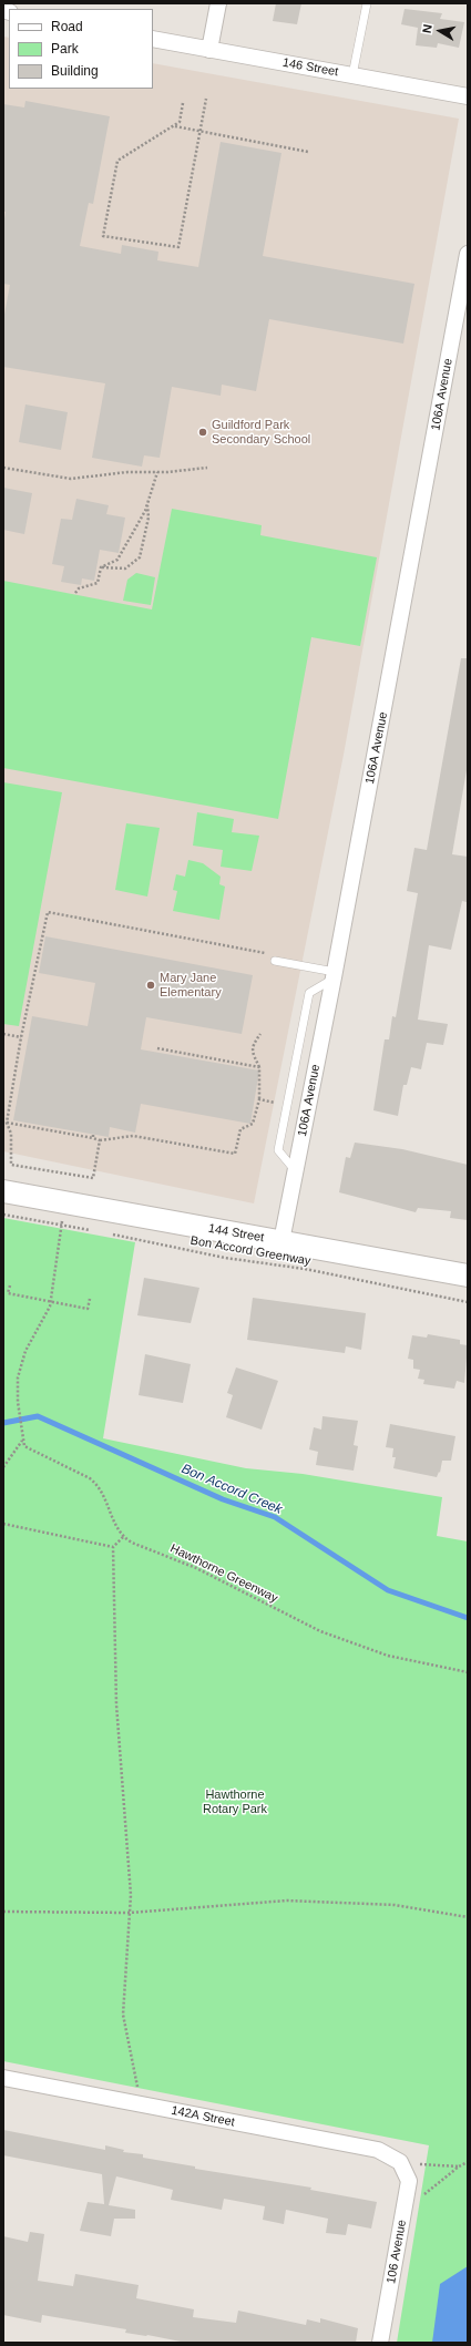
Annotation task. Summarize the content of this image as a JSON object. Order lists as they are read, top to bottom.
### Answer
{
  "streets": {
    "main road": ["144 Street"],
    "street": [
      "146 Street",
      "106A Avenue",
      "142A Street",
      "106 Avenue"
    ],
    "path": ["Bon Accord Greenway", "Hawthorne Greenway"]
  },
  "crossings": [
    ["106A Avenue", "144 Street"],
    ["142A Street", "106 Avenue"]
  ],
  "water": ["Bon Accord Creek"],
  "parks": ["Hawthorne Rotary Park"],
  "places": ["Guildford Park Secondary School", "Mary Jane Elementary"],
  "legend": ["Road", "Park", "Building"],
  "north": "left"
}
